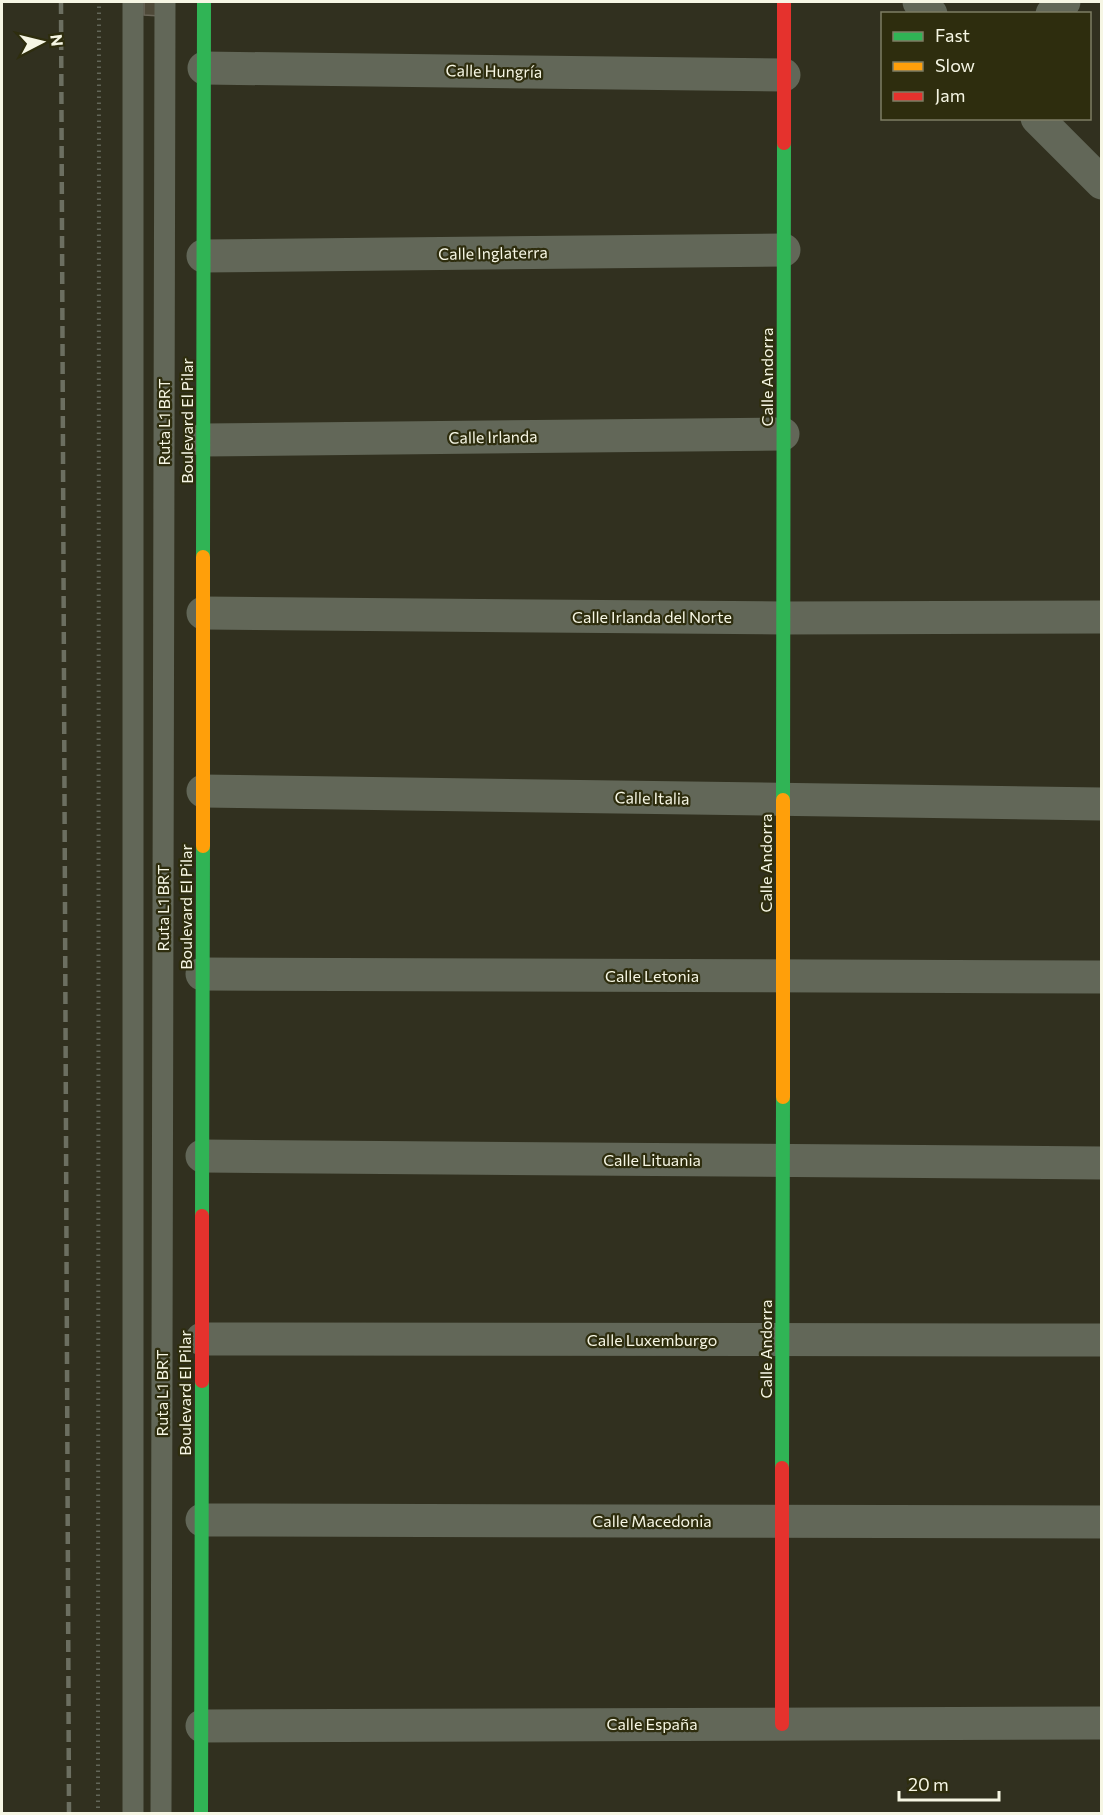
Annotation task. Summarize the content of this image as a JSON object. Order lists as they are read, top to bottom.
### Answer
{
  "streets": {
    "street": [
      "Calle Hungría",
      "Calle Inglaterra",
      "Calle Andorra",
      "Boulevard El Pilar",
      "Calle Irlanda",
      "Calle Irlanda del Norte",
      "Calle Italia",
      "Calle Letonia",
      "Calle Lituania",
      "Calle Luxemburgo",
      "Calle Macedonia",
      "Calle España"
    ],
    "lane": ["Ruta L1 BRT"]
  },
  "crossings": [
    ["Calle Hungría", "Calle Andorra"],
    ["Calle Hungría", "Boulevard El Pilar"],
    ["Calle Inglaterra", "Calle Andorra"],
    ["Calle Inglaterra", "Boulevard El Pilar"],
    ["Calle Andorra", "Calle Irlanda"],
    ["Calle Andorra", "Calle Irlanda del Norte"],
    ["Calle Andorra", "Calle Italia"],
    ["Calle Andorra", "Calle Letonia"],
    ["Calle Andorra", "Calle Lituania"],
    ["Calle Andorra", "Calle Luxemburgo"],
    ["Calle Andorra", "Calle Macedonia"],
    ["Calle Andorra", "Calle España"],
    ["Boulevard El Pilar", "Calle Irlanda"],
    ["Boulevard El Pilar", "Calle Irlanda del Norte"],
    ["Boulevard El Pilar", "Calle Italia"],
    ["Boulevard El Pilar", "Calle Letonia"],
    ["Boulevard El Pilar", "Calle Lituania"],
    ["Boulevard El Pilar", "Calle Luxemburgo"],
    ["Boulevard El Pilar", "Calle Macedonia"],
    ["Boulevard El Pilar", "Calle España"]
  ],
  "legend": ["Fast", "Slow", "Jam"],
  "scale_bar": "20 m",
  "north": "right"
}
